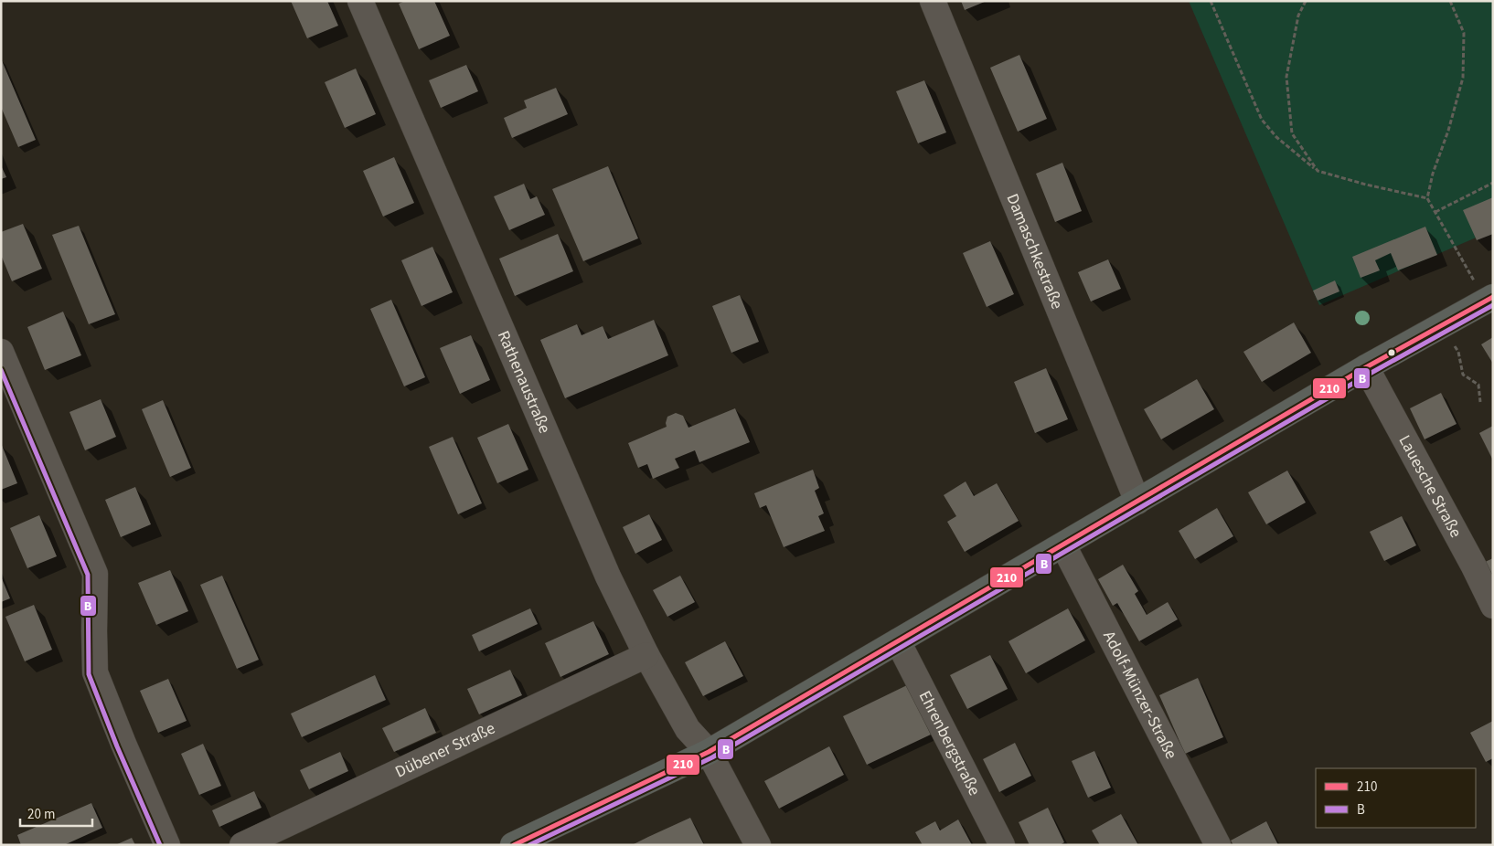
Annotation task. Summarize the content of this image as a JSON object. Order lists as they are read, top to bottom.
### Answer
{
  "streets": {
    "street": [
      "Damaschkestraße",
      "Rathenaustraße",
      "Lauesche Straße",
      "Adolf-Münzer-Straße",
      "Ehrenbergstraße",
      "Dübener Straße"
    ]
  },
  "crossings": [
    ["Rathenaustraße", "Dübener Straße"]
  ],
  "lines": ["transit line 210", "transit line B"],
  "legend": ["210", "B"],
  "scale_bar": "20 m"
}
